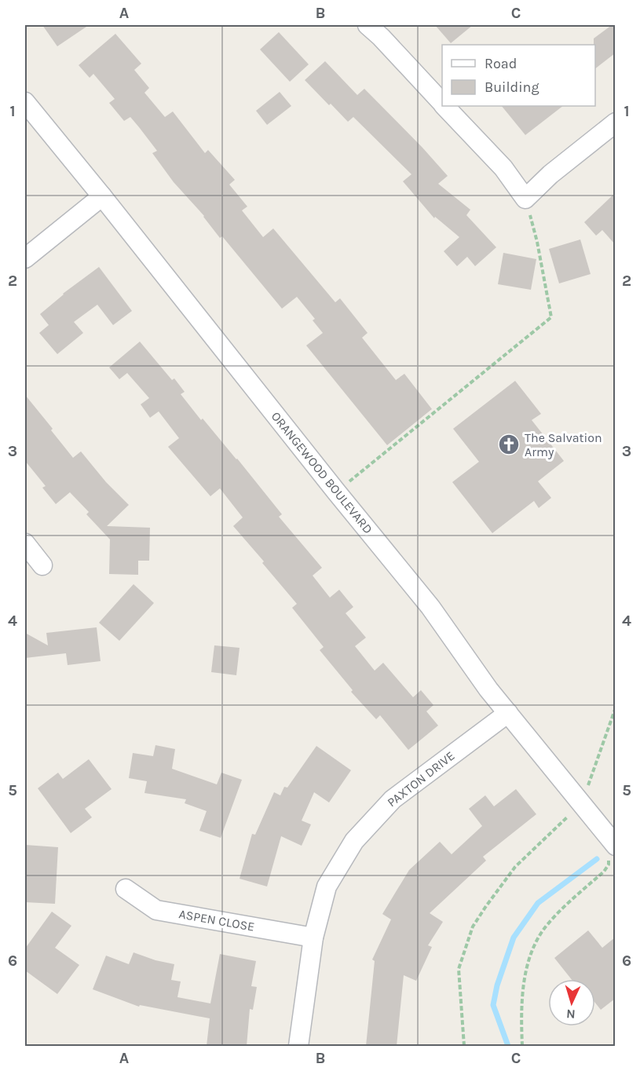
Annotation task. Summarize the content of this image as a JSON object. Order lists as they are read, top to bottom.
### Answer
{
  "streets": {
    "street": ["ORANGEWOOD BOULEVARD", "PAXTON DRIVE", "ASPEN CLOSE"]
  },
  "crossings": [
    ["ORANGEWOOD BOULEVARD", "PAXTON DRIVE"],
    ["PAXTON DRIVE", "ASPEN CLOSE"]
  ],
  "places": {
    "church": ["The Salvation Army"]
  },
  "legend": ["Road", "Building"],
  "north": "bottom",
  "grid": {
    "columns": ["A", "B", "C"],
    "rows": [
      "1",
      "2",
      "3",
      "4",
      "5",
      "6"
    ]
  }
}
